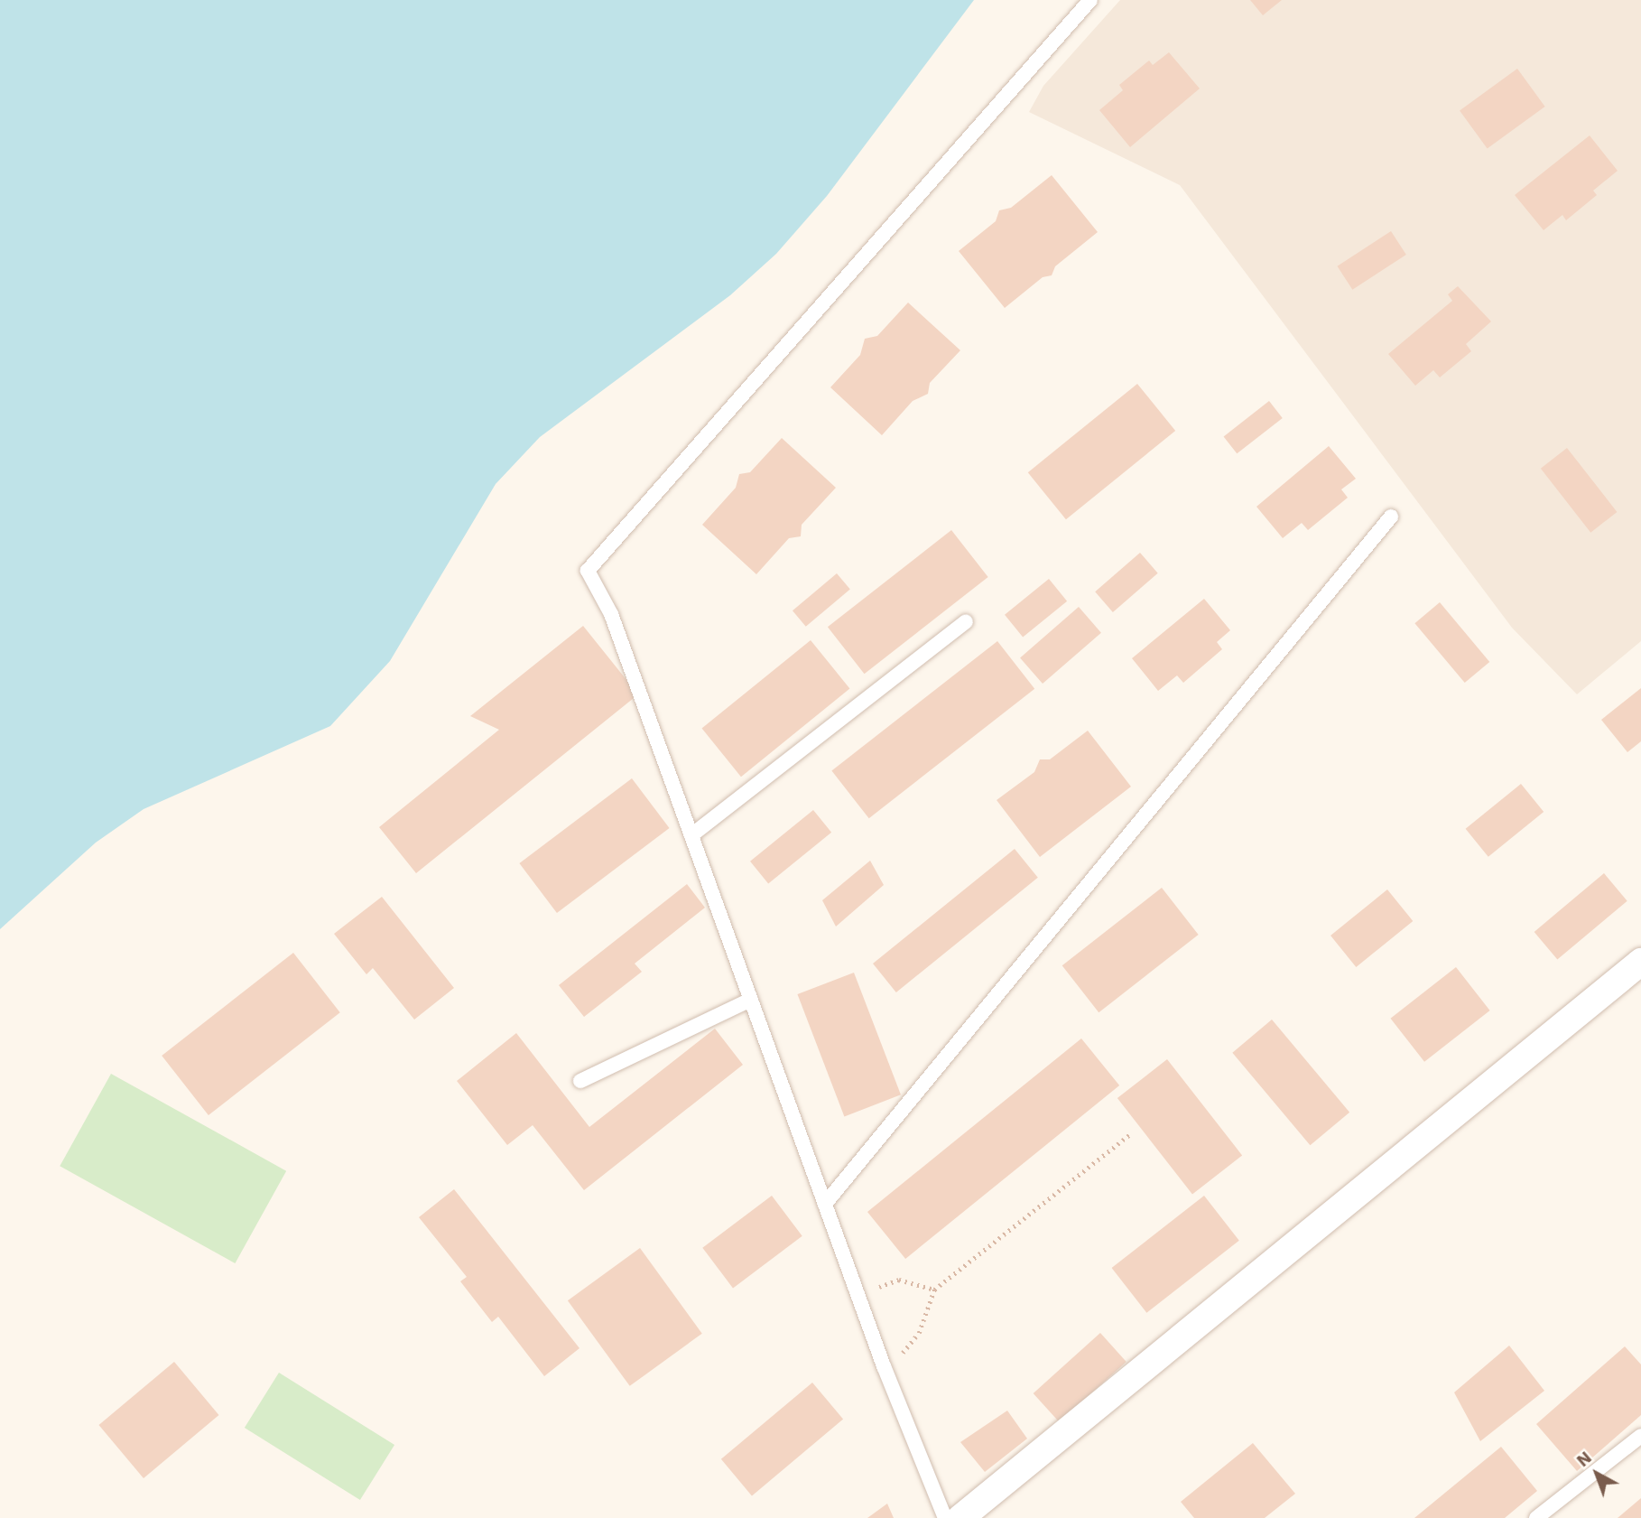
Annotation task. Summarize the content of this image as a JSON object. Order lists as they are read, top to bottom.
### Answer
{
  "north": "top left"
}
